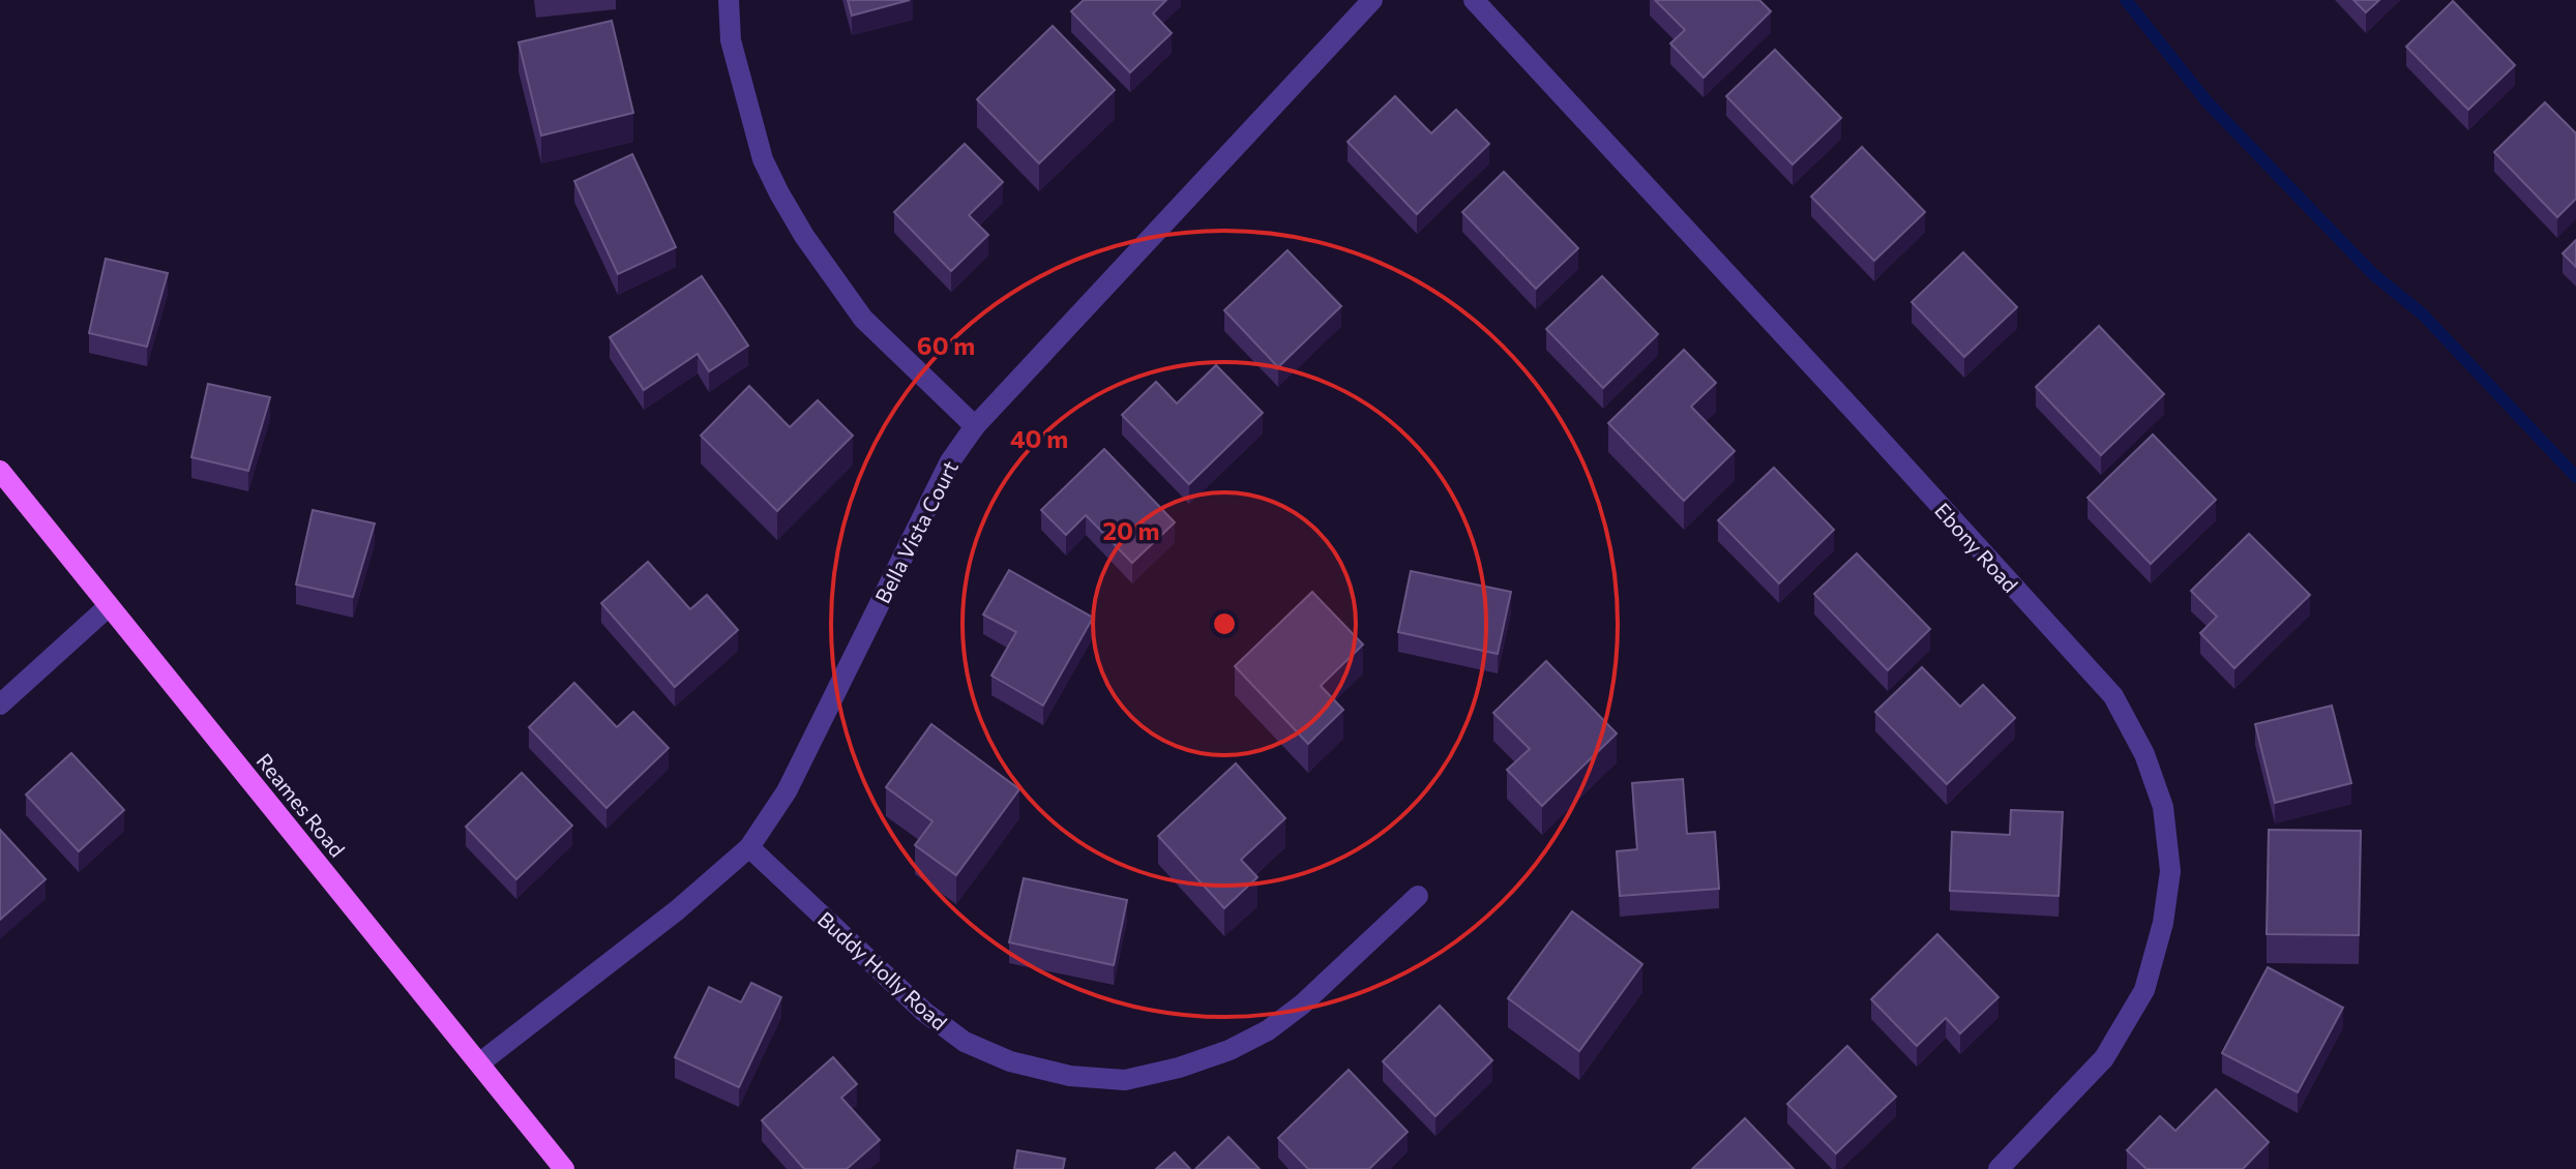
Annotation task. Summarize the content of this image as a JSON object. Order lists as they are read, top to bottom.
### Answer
{
  "streets": {
    "main road": ["Reames Road"],
    "street": ["Bella Vista Court", "Ebony Road", "Buddy Holly Road"]
  },
  "crossings": [
    ["Bella Vista Court", "Reames Road"],
    ["Bella Vista Court", "Buddy Holly Road"]
  ],
  "rings": ["60 m", "40 m", "20 m"]
}
